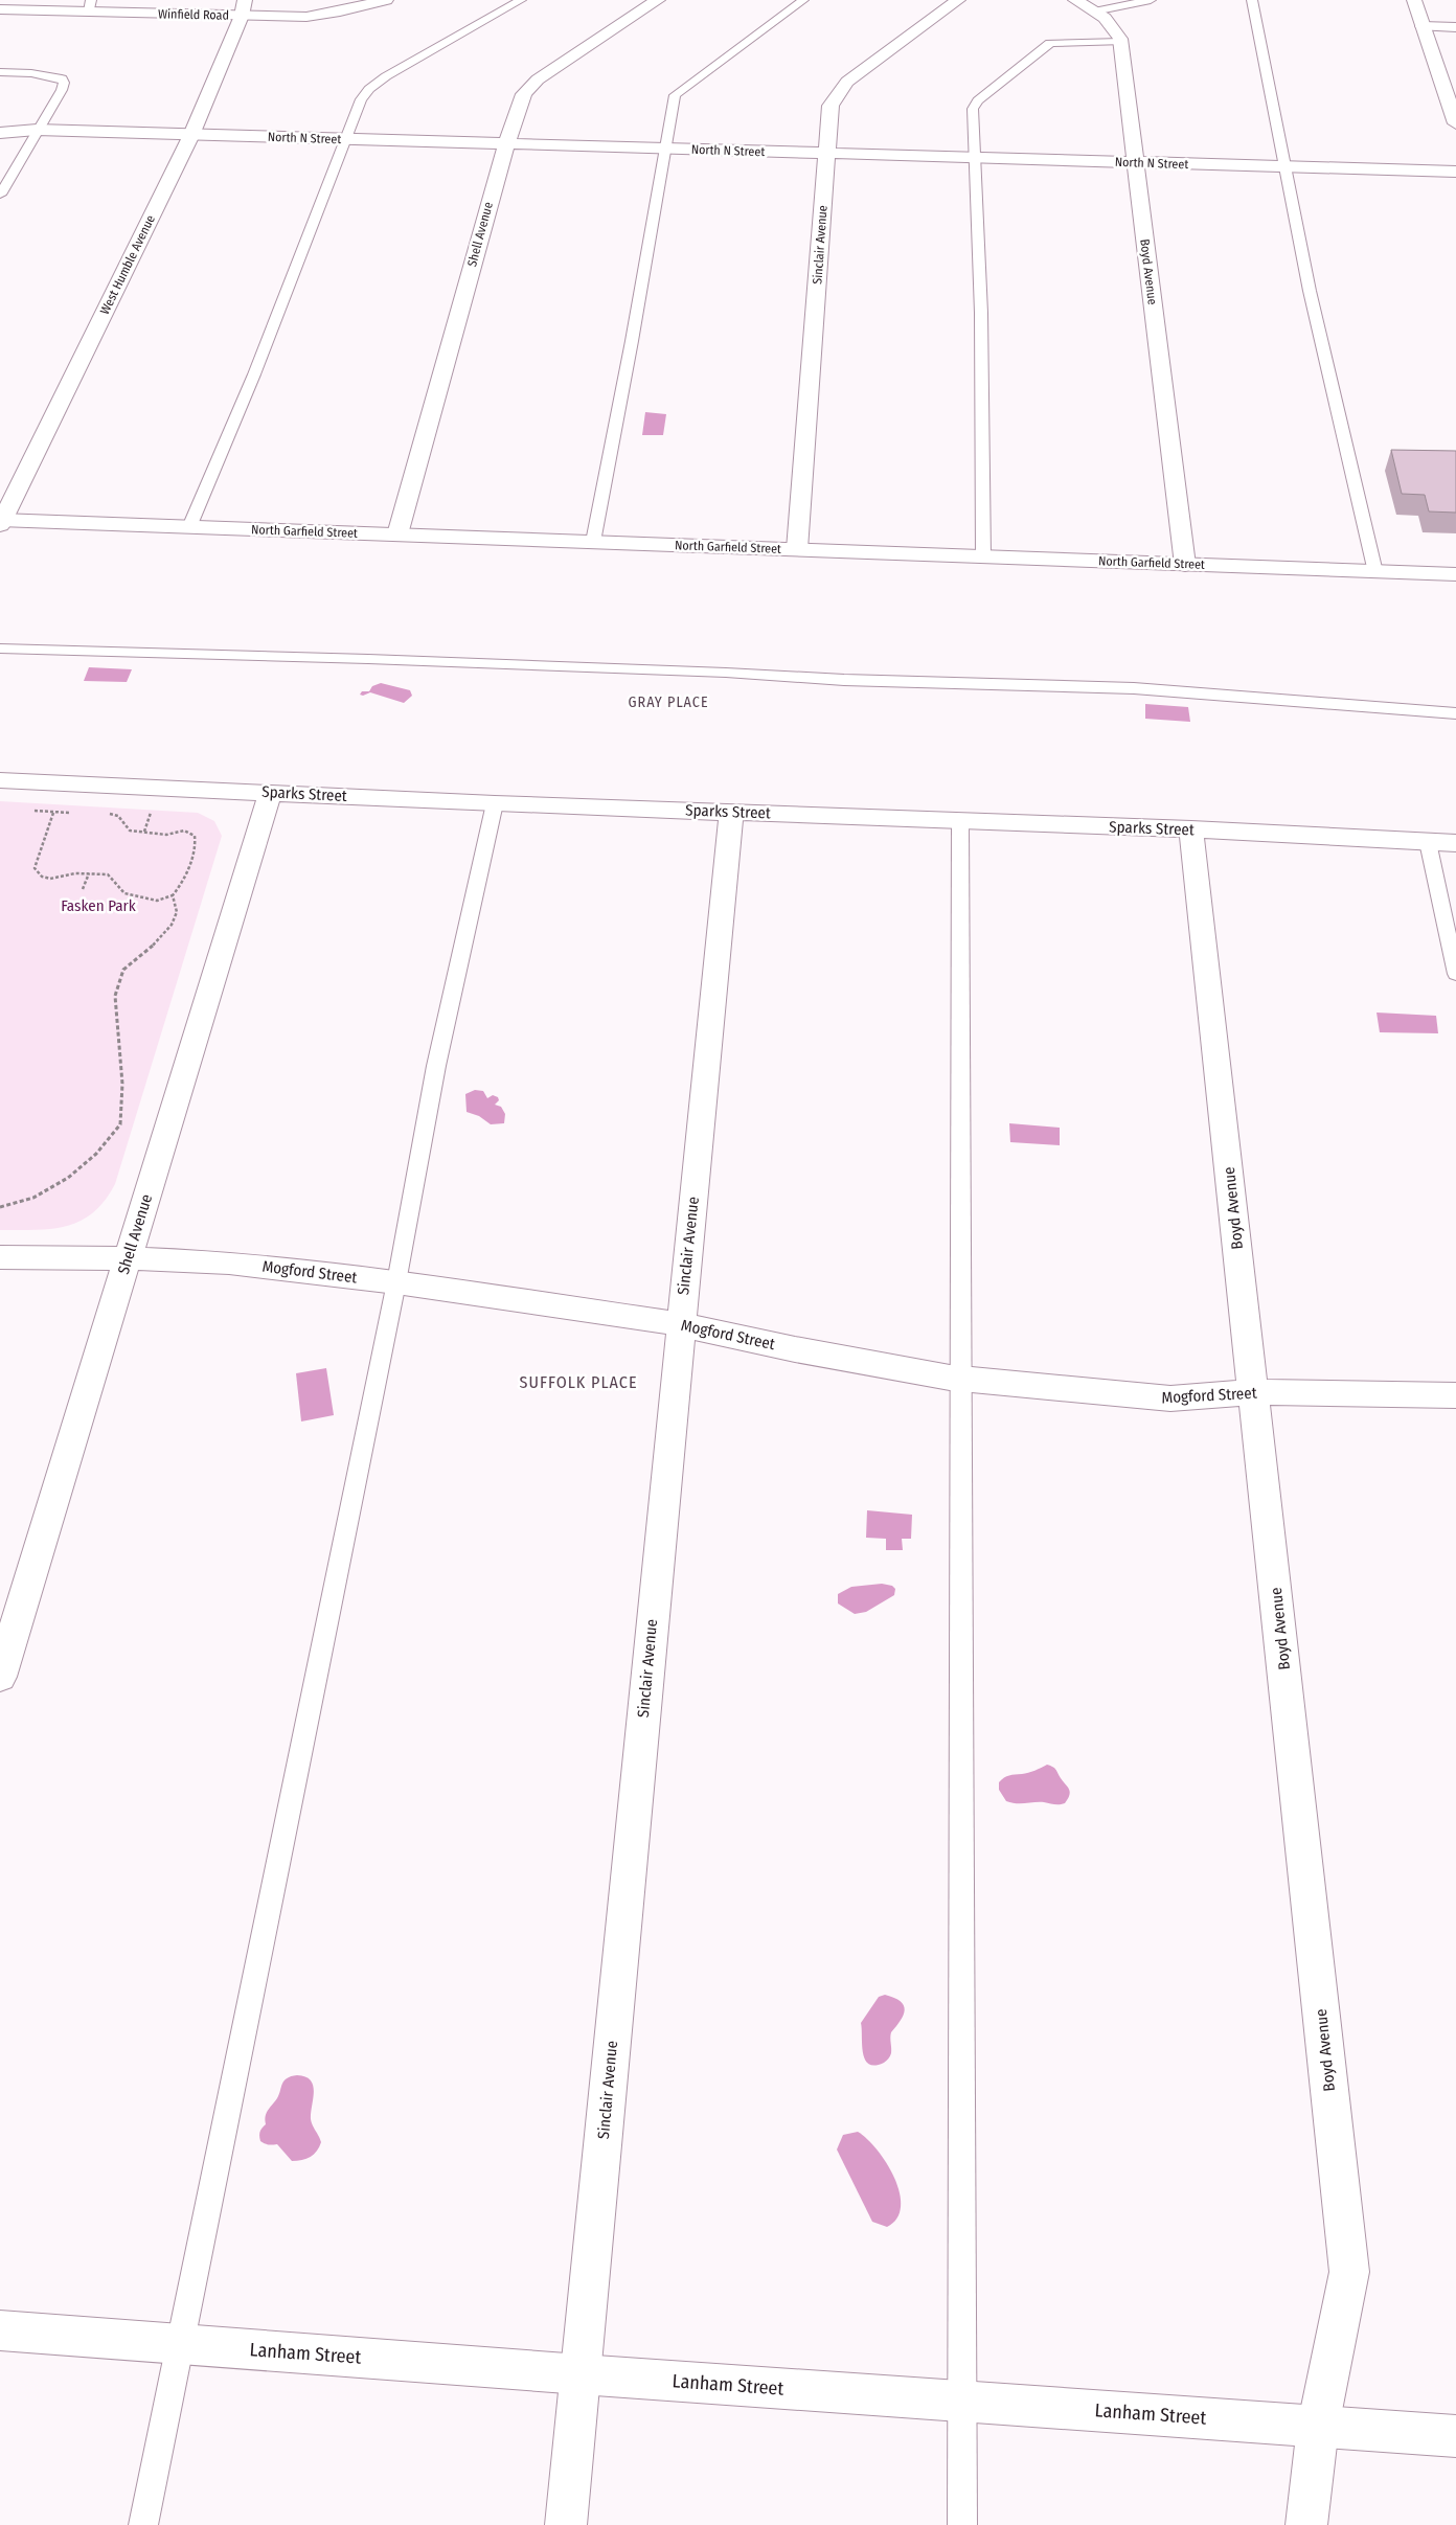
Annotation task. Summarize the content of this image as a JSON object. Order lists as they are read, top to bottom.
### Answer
{
  "streets": {
    "street": [
      "Winfield Road",
      "North N Street",
      "Shell Avenue",
      "Sinclair Avenue",
      "West Humble Avenue",
      "Boyd Avenue",
      "North Garfield Street",
      "Sparks Street",
      "Mogford Street",
      "Lanham Street"
    ]
  },
  "crossings": [
    ["Winfield Road", "West Humble Avenue"],
    ["North N Street", "Shell Avenue"],
    ["North N Street", "Sinclair Avenue"],
    ["North N Street", "West Humble Avenue"],
    ["North N Street", "Boyd Avenue"],
    ["Shell Avenue", "North Garfield Street"],
    ["Shell Avenue", "Sparks Street"],
    ["Shell Avenue", "Mogford Street"],
    ["Sinclair Avenue", "North Garfield Street"],
    ["Sinclair Avenue", "Sparks Street"],
    ["Sinclair Avenue", "Mogford Street"],
    ["Sinclair Avenue", "Lanham Street"],
    ["West Humble Avenue", "North Garfield Street"],
    ["Boyd Avenue", "North Garfield Street"],
    ["Boyd Avenue", "Sparks Street"],
    ["Boyd Avenue", "Mogford Street"],
    ["Boyd Avenue", "Lanham Street"]
  ],
  "districts": ["GRAY PLACE", "SUFFOLK PLACE"],
  "parks": ["Fasken Park"]
}
